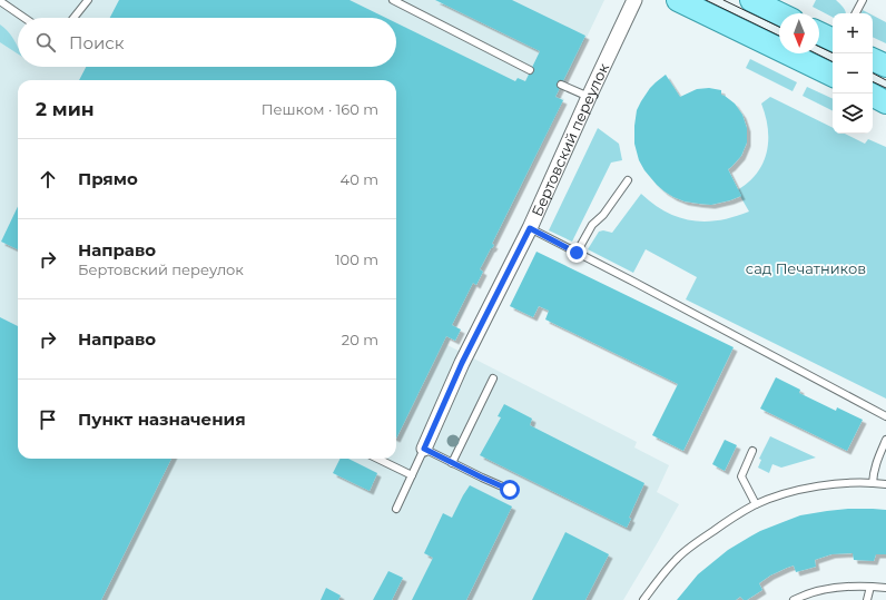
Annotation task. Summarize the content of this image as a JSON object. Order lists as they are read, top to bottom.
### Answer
{
  "streets": {
    "street": ["Бертовский переулок"]
  },
  "parks": ["сад Печатников"],
  "north": "bottom",
  "page": {
    "map_buttons": ["+", "−"],
    "search": "Поиск",
    "heading": ["2 мин", "Пешком · 160 m"],
    "list": [
      ["Прямо", "40 m"],
      ["Направо", "Бертовский переулок", "100 m"],
      ["Направо", "20 m"],
      "Пункт назначения"
    ]
  }
}
